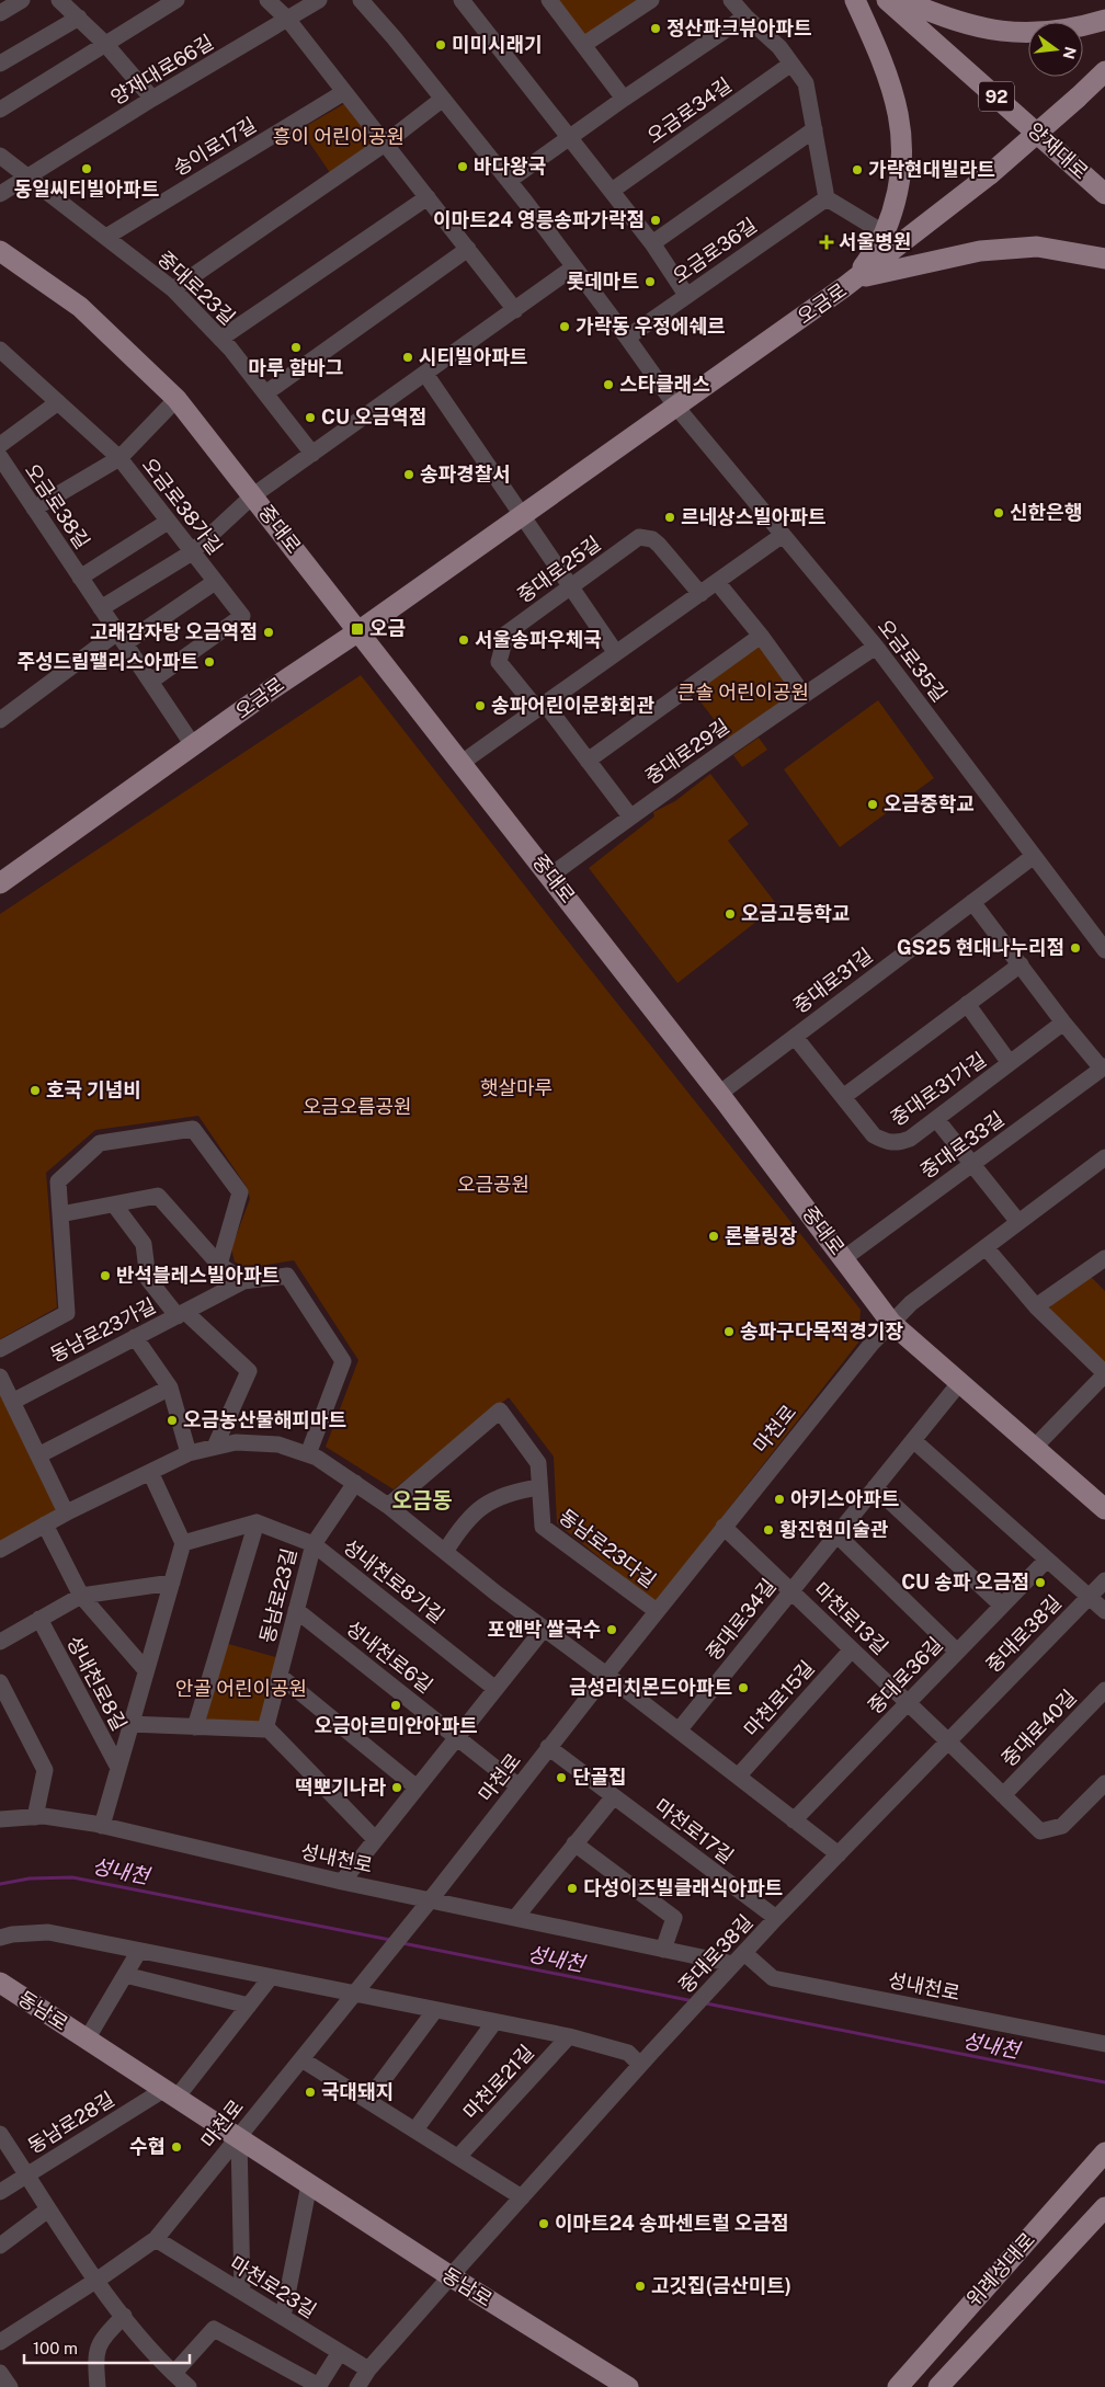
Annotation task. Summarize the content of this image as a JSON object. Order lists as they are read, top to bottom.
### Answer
{
  "streets": {
    "main road": [
      "92",
      "양재대로",
      "오금로",
      "중대로",
      "동남로",
      "위례성대로"
    ],
    "street": [
      "양재대로66길",
      "오금로34길",
      "송이로17길",
      "오금로36길",
      "중대로23길",
      "오금로38길",
      "오금로38가길",
      "중대로25길",
      "오금로35길",
      "중대로29길",
      "중대로31길",
      "중대로31가길",
      "중대로33길",
      "동남로23가길",
      "마천로",
      "동남로23다길",
      "성내천로8가길",
      "동남로23길",
      "마천로13길",
      "중대로34길",
      "중대로38길",
      "성내천로6길",
      "중대로36길",
      "성내천로8길",
      "마천로15길",
      "중대로40길",
      "마천로17길",
      "성내천로",
      "마천로21길",
      "동남로28길",
      "마천로23길"
    ]
  },
  "crossings": [
    ["양재대로66길", "중대로23길"],
    ["송이로17길", "중대로23길"],
    ["오금로", "오금로38길"],
    ["오금로", "중대로"],
    ["오금로", "오금로35길"],
    ["오금로38길", "오금로38가길"],
    ["중대로", "중대로29길"],
    ["중대로", "중대로31길"],
    ["중대로", "중대로33길"],
    ["중대로", "마천로"],
    ["중대로", "중대로34길"],
    ["중대로25길", "중대로29길"],
    ["오금로35길", "중대로29길"],
    ["오금로35길", "중대로31길"],
    ["중대로31길", "중대로31가길"],
    ["마천로", "동남로23다길"],
    ["마천로", "마천로13길"],
    ["마천로", "성내천로6길"],
    ["마천로", "마천로17길"],
    ["마천로", "성내천로"],
    ["마천로", "동남로"],
    ["마천로", "마천로23길"],
    ["성내천로8가길", "동남로23길"],
    ["동남로23길", "성내천로6길"],
    ["동남로23길", "성내천로8길"],
    ["마천로13길", "중대로34길"],
    ["마천로13길", "중대로38길"],
    ["마천로13길", "중대로36길"],
    ["마천로13길", "마천로15길"],
    ["마천로13길", "중대로40길"],
    ["중대로34길", "중대로38길"],
    ["중대로38길", "중대로36길"],
    ["중대로38길", "중대로40길"],
    ["중대로38길", "마천로17길"],
    ["중대로38길", "성내천로"],
    ["중대로38길", "동남로"],
    ["중대로38길", "마천로23길"],
    ["성내천로8길", "성내천로"],
    ["동남로", "동남로28길"]
  ],
  "districts": ["오금동"],
  "water": ["성내천"],
  "parks": [
    "흥이 어린이공원",
    "큰솔 어린이공원",
    "햇살마루",
    "오금오름공원",
    "오금공원",
    "안골 어린이공원"
  ],
  "places": {
    "other": [
      "정산파크뷰아파트",
      "미미시래기",
      "바다왕국",
      "동일씨티빌아파트",
      "가락현대빌라트",
      "이마트24 영릉송파가락점",
      "롯데마트",
      "가락동 우정에쉐르",
      "마루 함바그",
      "시티빌아파트",
      "스타클래스",
      "CU 오금역점",
      "송파경찰서",
      "신한은행",
      "르네상스빌아파트",
      "고래감자탕 오금역점",
      "서울송파우체국",
      "주성드림팰리스아파트",
      "송파어린이문화회관",
      "오금중학교",
      "오금고등학교",
      "GS25 현대나누리점",
      "호국 기념비",
      "론볼링장",
      "반석블레스빌아파트",
      "송파구다목적경기장",
      "오금농산물해피마트",
      "아키스아파트",
      "황진현미술관",
      "CU 송파 오금점",
      "포앤박 쌀국수",
      "금성리치몬드아파트",
      "오금아르미안아파트",
      "단골집",
      "떡뽀기나라",
      "다성이즈빌클래식아파트",
      "국대돼지",
      "수협",
      "이마트24 송파센트럴 오금점",
      "고깃집(금산미트)"
    ],
    "health": ["서울병원"],
    "transit": ["오금"]
  },
  "scale_bar": "100 m",
  "north": "right"
}
